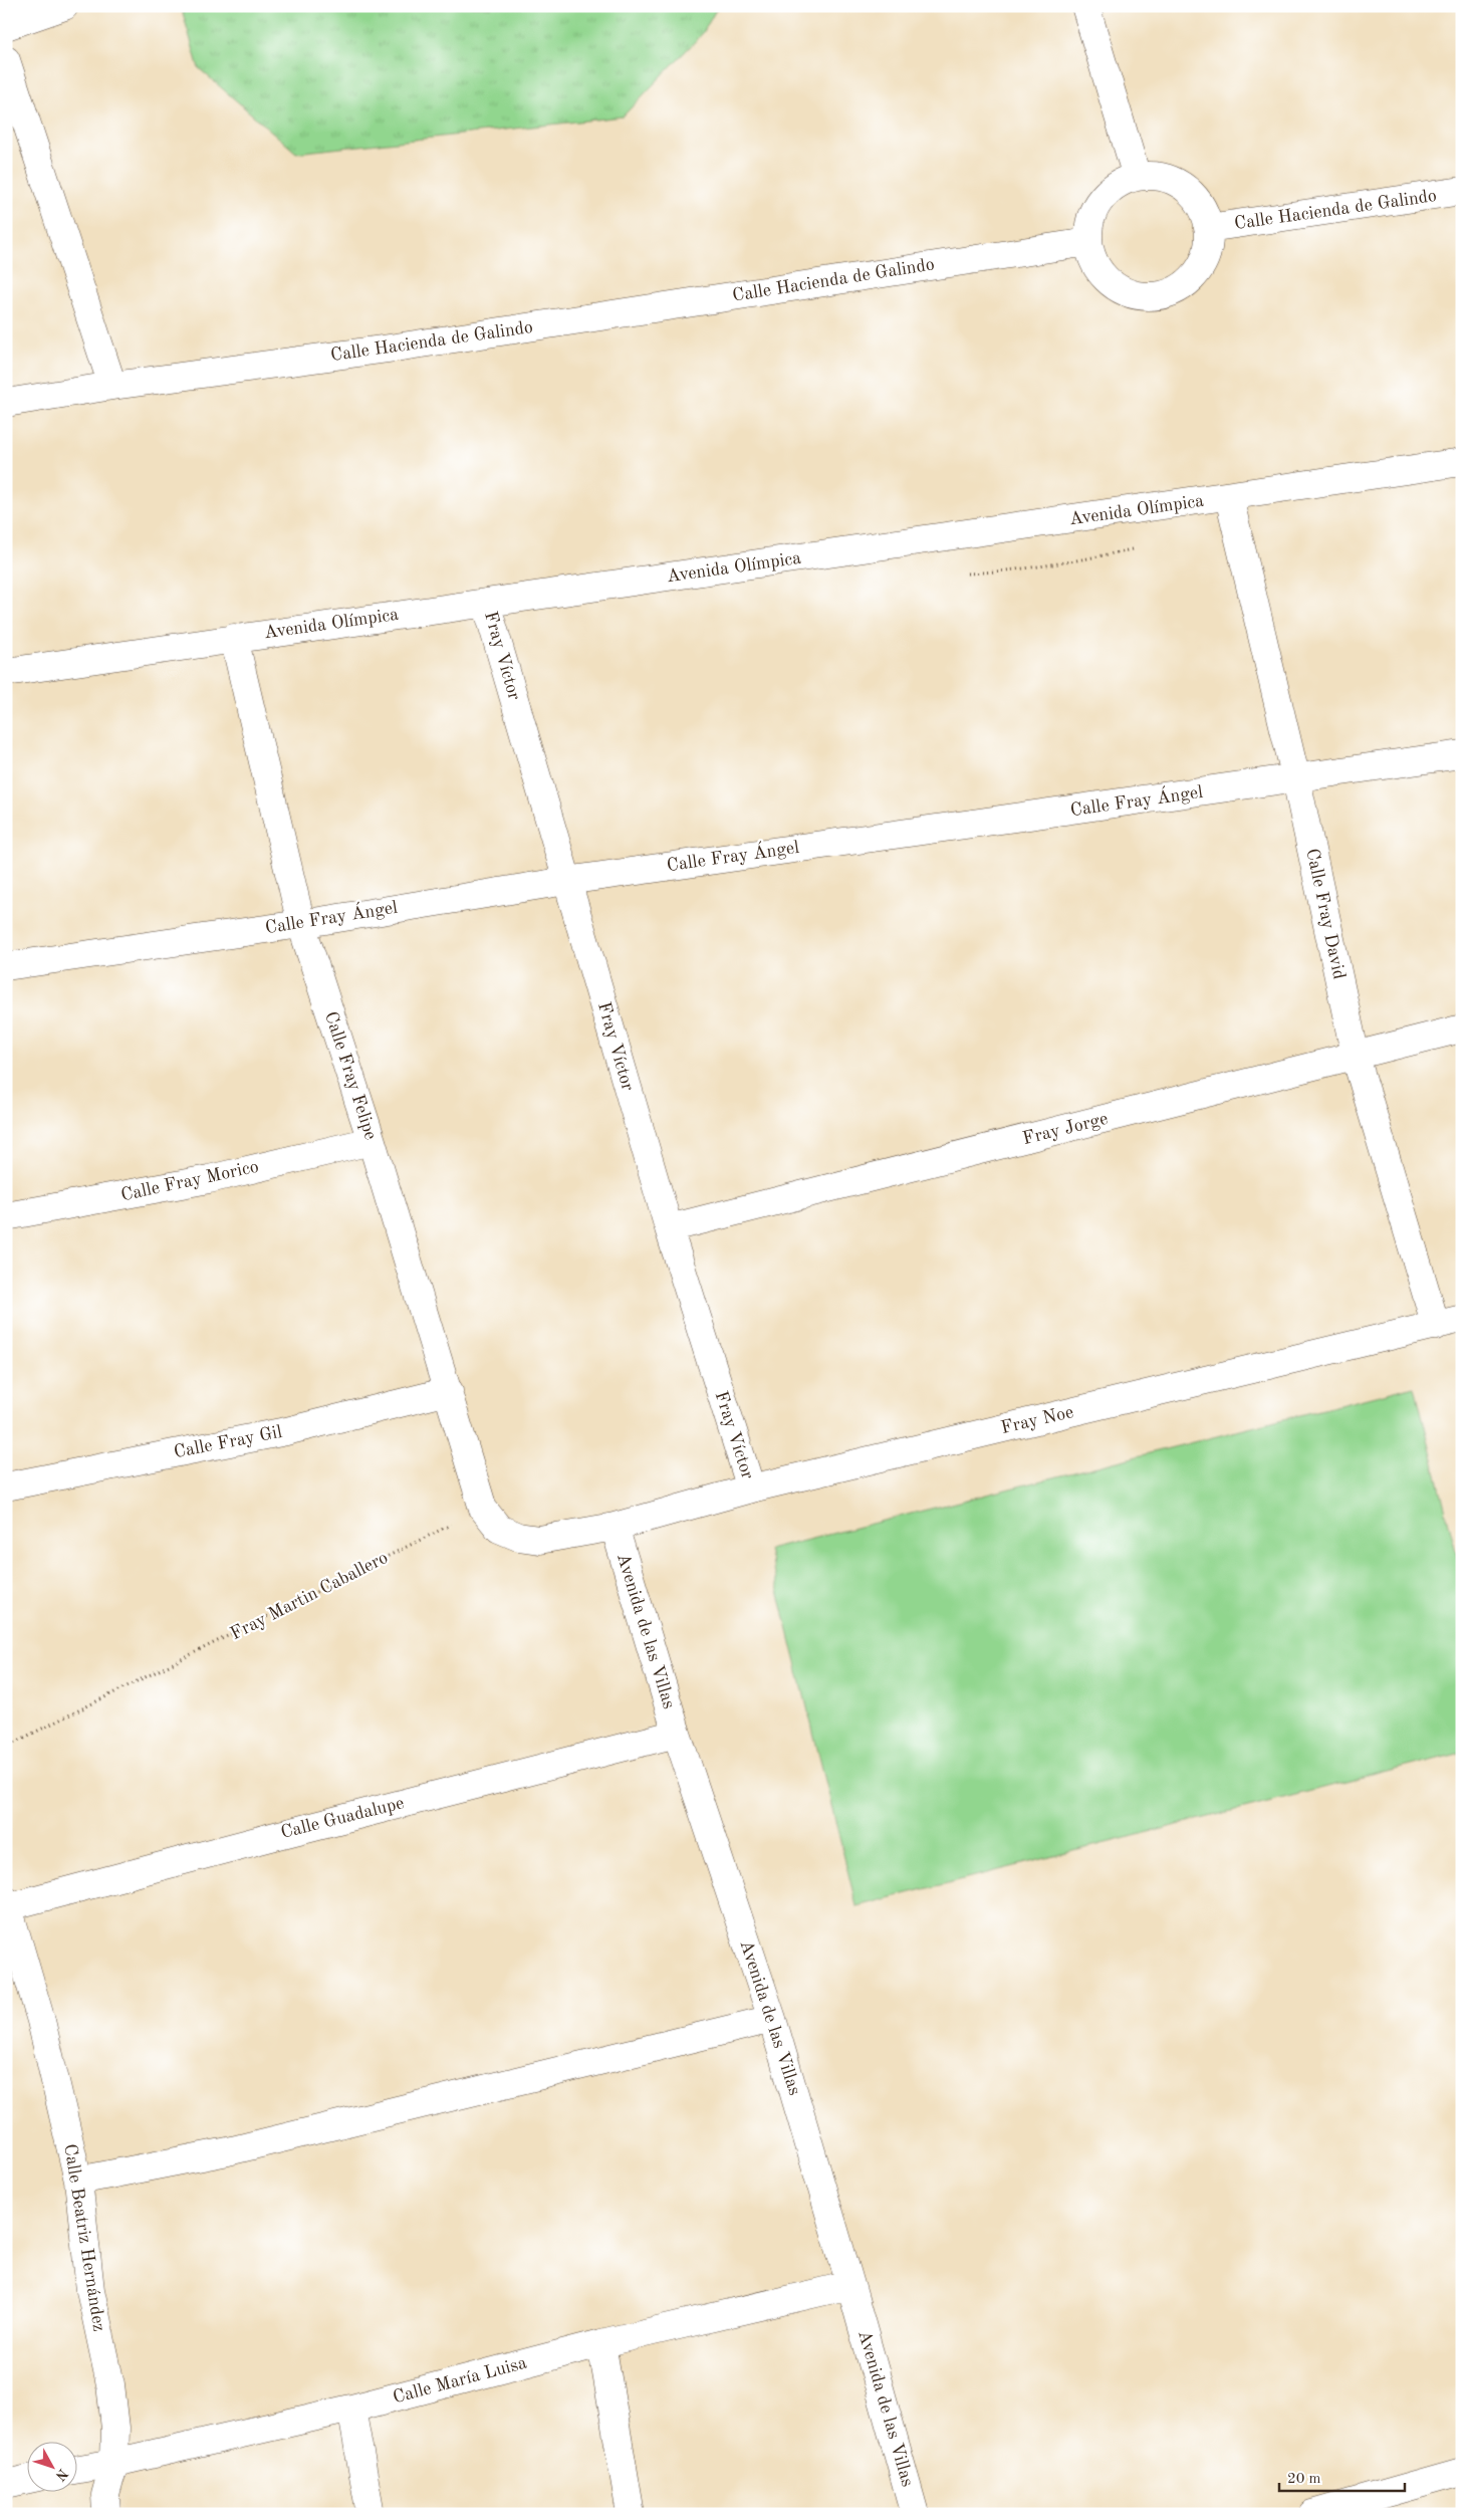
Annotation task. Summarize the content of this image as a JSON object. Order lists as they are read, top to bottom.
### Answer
{
  "streets": {
    "street": [
      "Calle Hacienda de Galindo",
      "Avenida Olímpica",
      "Fray Víctor",
      "Calle Fray Ángel",
      "Calle Fray David",
      "Calle Fray Felipe",
      "Fray Jorge",
      "Calle Fray Morico",
      "Fray Noe",
      "Calle Fray Gil",
      "Avenida de las Villas",
      "Calle Guadalupe",
      "Calle Beatriz Hernández",
      "Calle María Luisa"
    ],
    "path": ["Fray Martin Caballero"]
  },
  "crossings": [
    ["Avenida Olímpica", "Fray Víctor"],
    ["Avenida Olímpica", "Calle Fray David"],
    ["Avenida Olímpica", "Calle Fray Felipe"],
    ["Fray Víctor", "Calle Fray Ángel"],
    ["Fray Víctor", "Fray Jorge"],
    ["Fray Víctor", "Fray Noe"],
    ["Calle Fray Ángel", "Calle Fray David"],
    ["Calle Fray Ángel", "Calle Fray Felipe"],
    ["Calle Fray David", "Fray Jorge"],
    ["Calle Fray David", "Fray Noe"],
    ["Calle Fray Felipe", "Calle Fray Morico"],
    ["Calle Fray Felipe", "Calle Fray Gil"],
    ["Calle Fray Felipe", "Fray Martin Caballero"],
    ["Fray Noe", "Avenida de las Villas"],
    ["Avenida de las Villas", "Calle Guadalupe"],
    ["Avenida de las Villas", "Calle María Luisa"],
    ["Calle Guadalupe", "Calle Beatriz Hernández"],
    ["Calle Beatriz Hernández", "Calle María Luisa"]
  ],
  "scale_bar": "20 m",
  "north": "bottom right"
}
